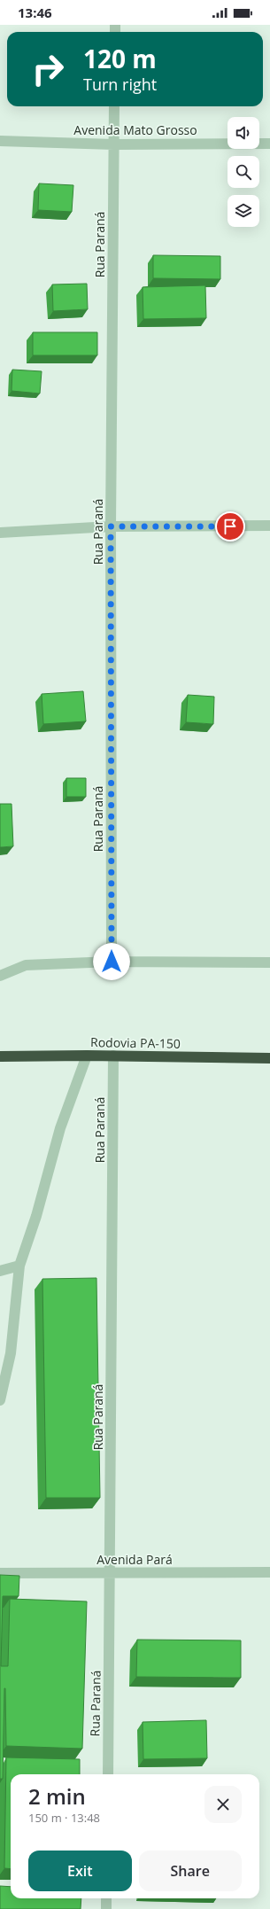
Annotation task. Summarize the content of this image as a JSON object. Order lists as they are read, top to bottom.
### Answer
{
  "streets": {
    "highway": ["Rodovia PA-150"],
    "street": ["Avenida Mato Grosso", "Rua Paraná", "Avenida Pará"]
  },
  "crossings": [
    ["Avenida Mato Grosso", "Rua Paraná"],
    ["Rua Paraná", "Rodovia PA-150"],
    ["Rua Paraná", "Avenida Pará"]
  ],
  "page": {
    "status": "13:46",
    "turn": ["120 m", "Turn right"],
    "heading": ["2 min", "150 m · 13:48"],
    "buttons": ["Exit", "Share"]
  }
}
